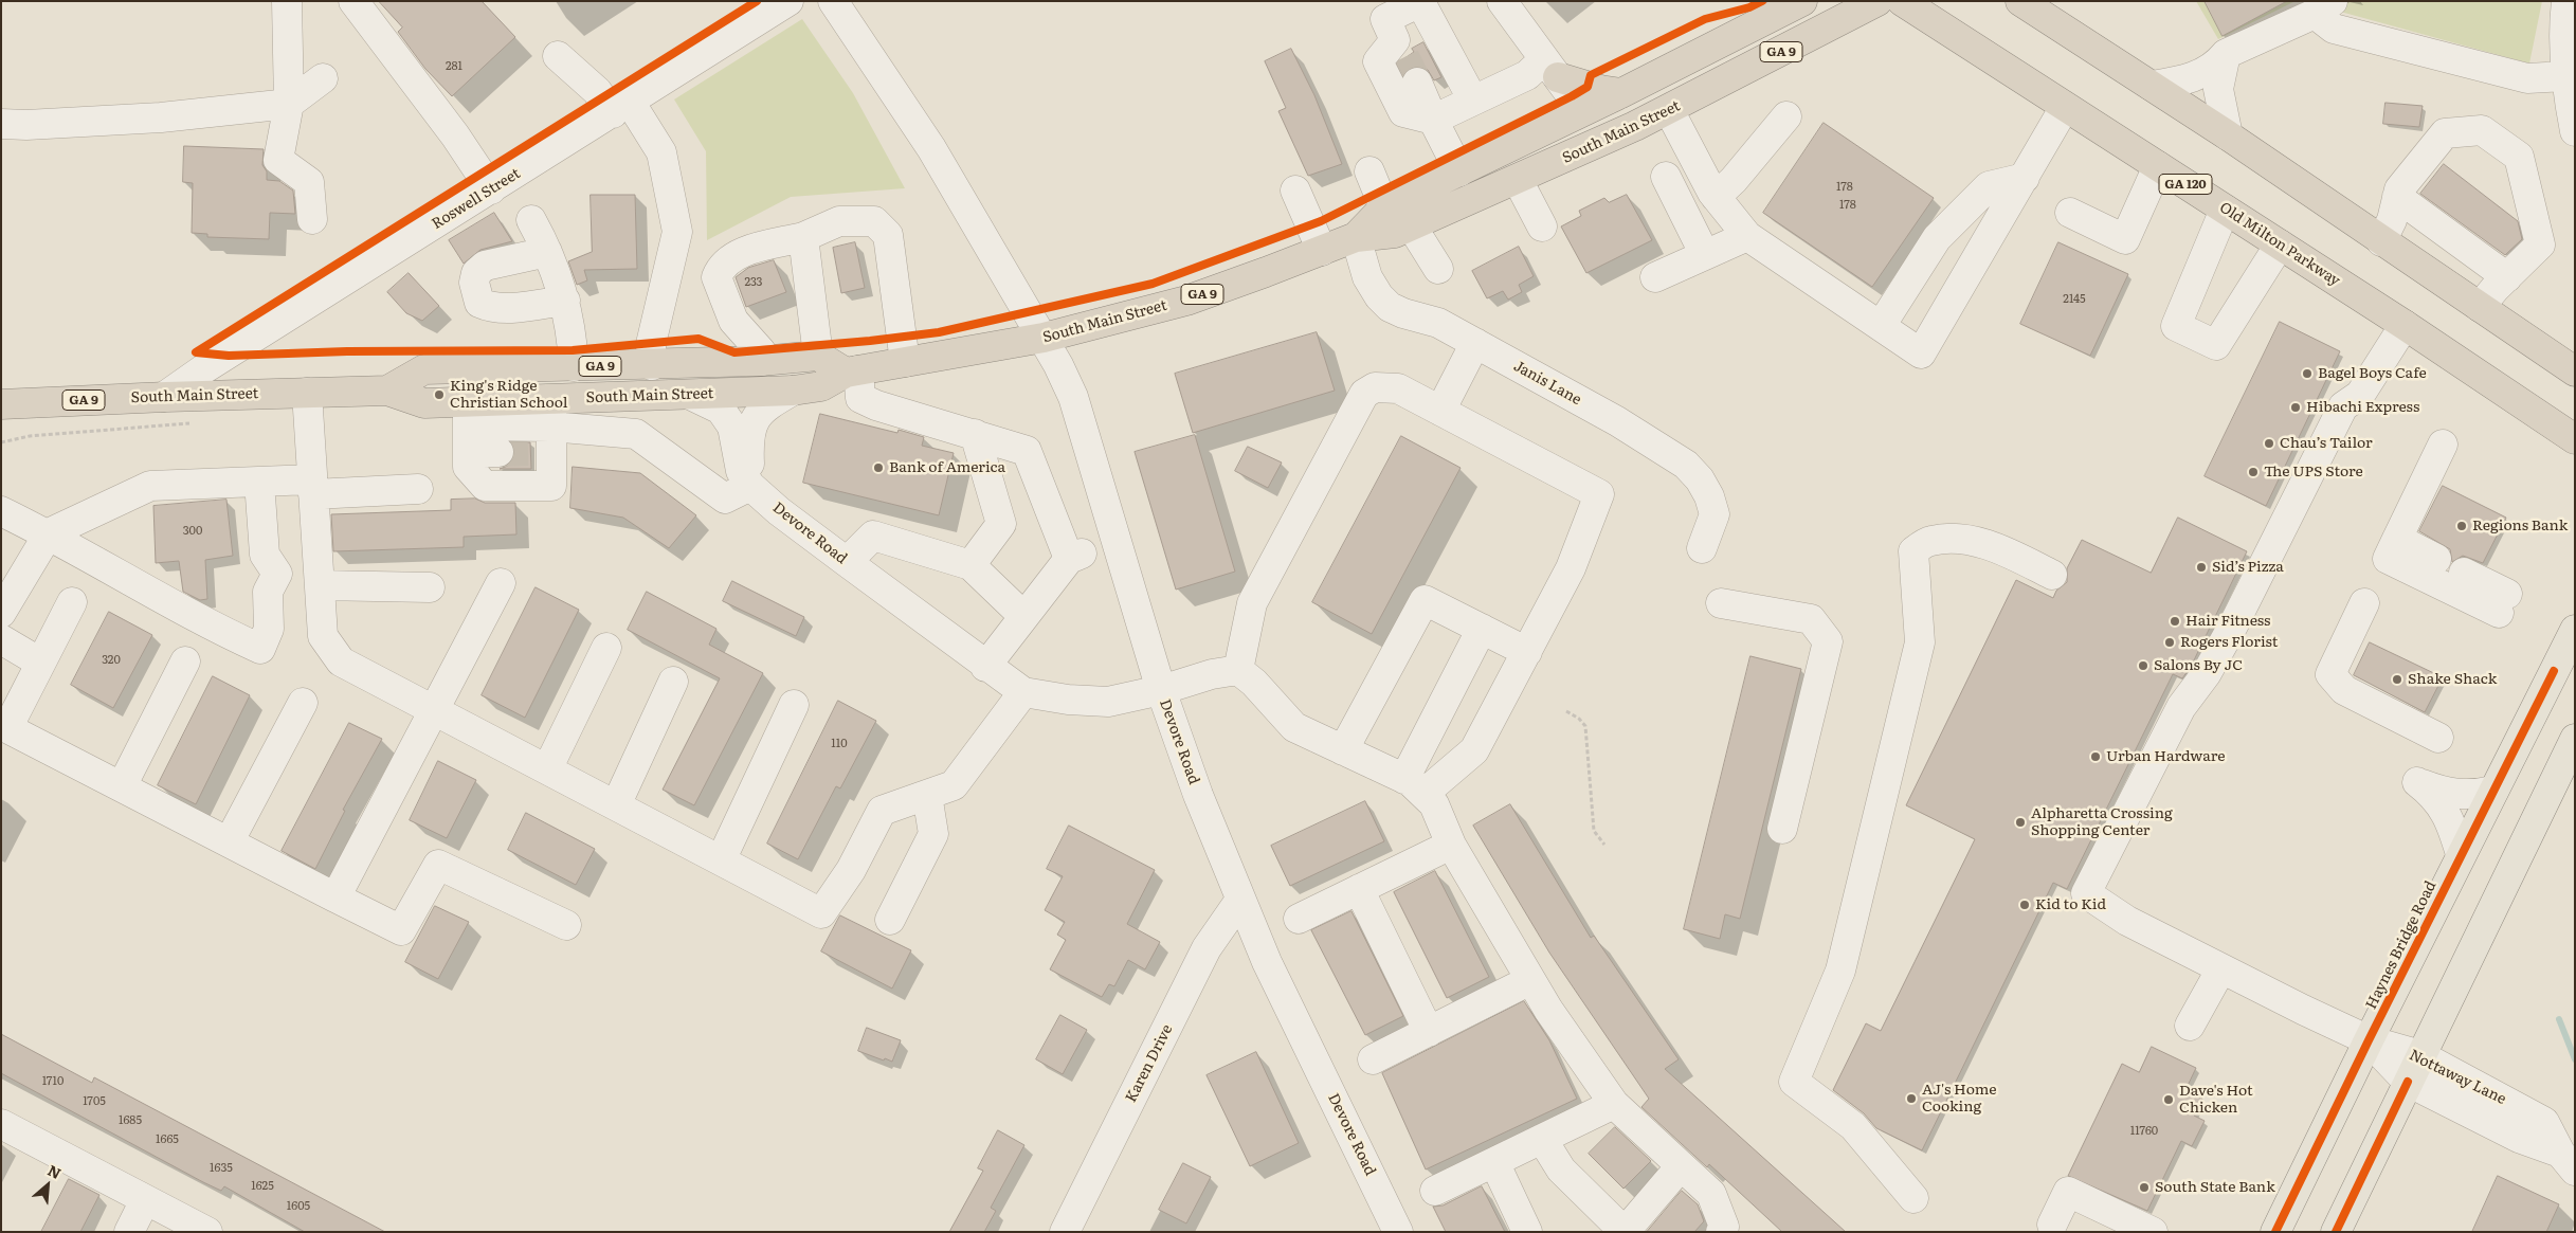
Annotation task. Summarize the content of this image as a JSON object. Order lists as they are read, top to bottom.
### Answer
{
  "streets": {
    "highway": [
      "GA 9",
      "South Main Street",
      "GA 120",
      "Old Milton Parkway"
    ],
    "main road": ["Haynes Bridge Road"],
    "street": [
      "Roswell Street",
      "Janis Lane",
      "Devore Road",
      "Karen Drive",
      "Nottaway Lane"
    ]
  },
  "crossings": [
    ["South Main Street", "Roswell Street"],
    ["South Main Street", "Janis Lane"],
    ["South Main Street", "Devore Road"],
    ["Devore Road", "Karen Drive"],
    ["Haynes Bridge Road", "Nottaway Lane"]
  ],
  "places": [
    "Bagel Boys Cafe",
    "King's Ridge Christian School",
    "Hibachi Express",
    "Chau’s Tailor",
    "Bank of America",
    "The UPS Store",
    "Regions Bank",
    "Sid’s Pizza",
    "Hair Fitness",
    "Rogers Florist",
    "Salons By JC",
    "Shake Shack",
    "Urban Hardware",
    "Alpharetta Crossing Shopping Center",
    "Kid to Kid",
    "AJ's Home Cooking",
    "Dave's Hot Chicken",
    "South State Bank"
  ],
  "house_numbers": [
    "281",
    "178",
    "178",
    "233",
    "2145",
    "300",
    "320",
    "110",
    "1710",
    "1705",
    "1685",
    "11760",
    "1665",
    "1635",
    "1625",
    "1605"
  ],
  "north": "top right"
}
